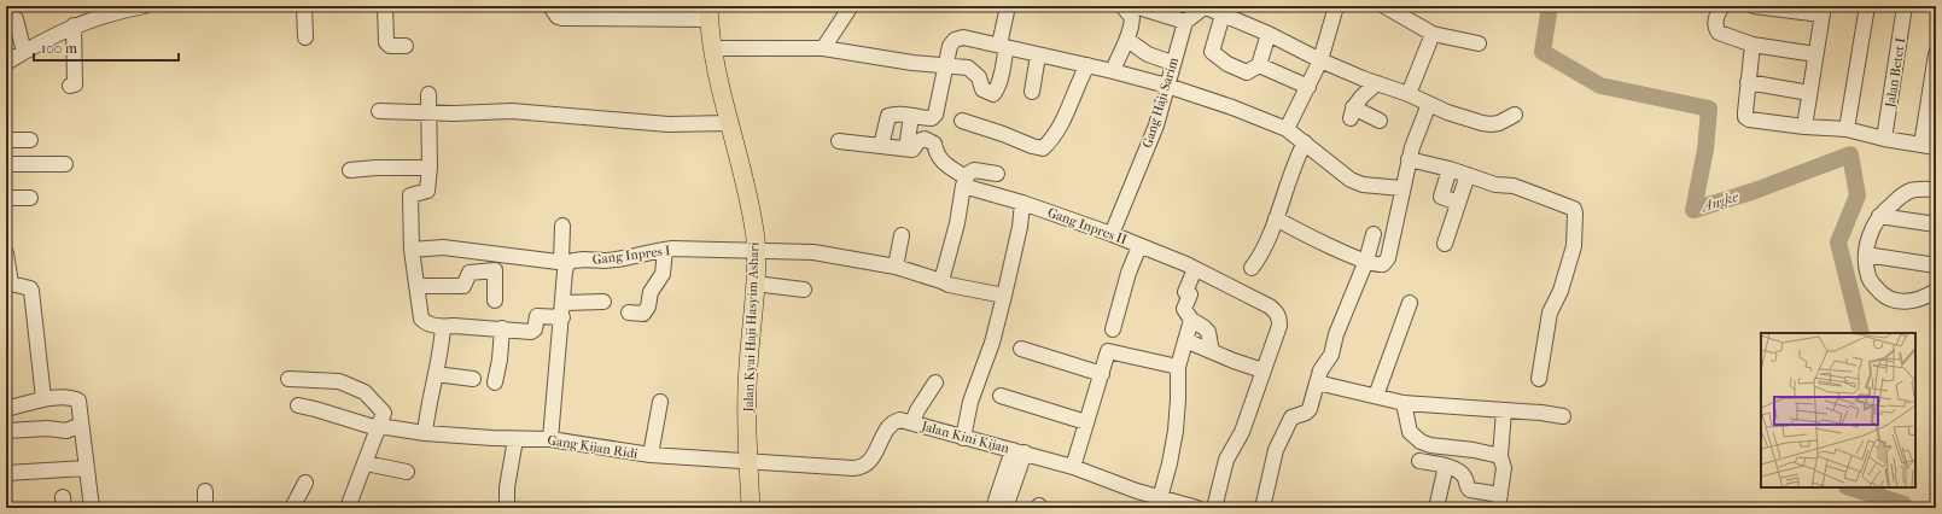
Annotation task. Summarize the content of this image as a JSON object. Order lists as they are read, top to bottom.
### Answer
{
  "streets": {
    "main road": ["Jalan Kyai Haji Hasyim Ashari"],
    "street": [
      "Jalan Betet I",
      "Gang Haji Sarim",
      "Gang Inpres II",
      "Gang Inpres I",
      "Jalan Kini Kijan",
      "Gang Kijan Ridi"
    ]
  },
  "crossings": [
    ["Gang Haji Sarim", "Gang Inpres II"],
    ["Gang Inpres I", "Jalan Kyai Haji Hasyim Ashari"],
    ["Jalan Kyai Haji Hasyim Ashari", "Jalan Kini Kijan"],
    ["Jalan Kyai Haji Hasyim Ashari", "Gang Kijan Ridi"],
    ["Jalan Kini Kijan", "Gang Kijan Ridi"]
  ],
  "water": ["Angke"],
  "scale_bar": "100 m"
}
